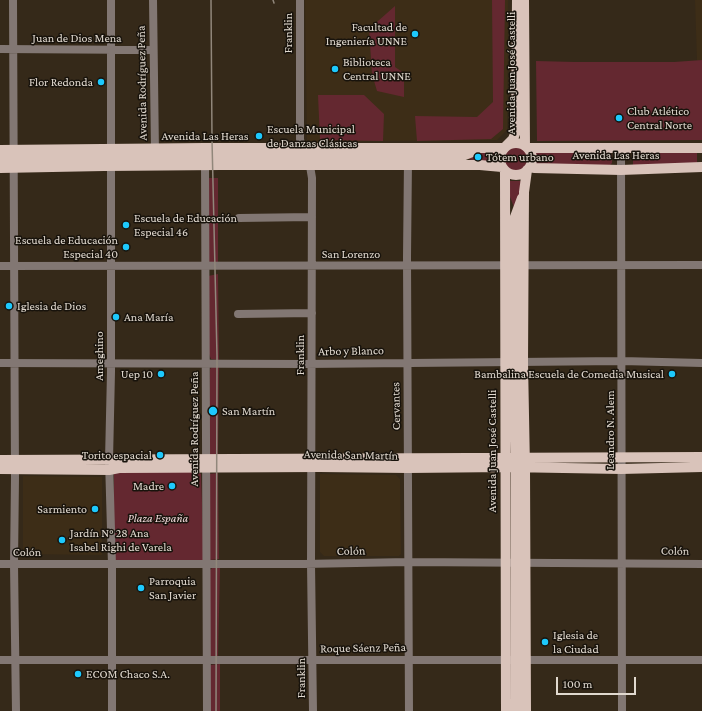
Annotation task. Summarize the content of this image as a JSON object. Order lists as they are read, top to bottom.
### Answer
{
  "streets": {
    "main road": ["Avenida Juan José Castelli", "Avenida Las Heras", "Avenida San Martín"],
    "street": [
      "Franklin",
      "Juan de Dios Mena",
      "Avenida Rodríguez Peña",
      "San Lorenzo",
      "Arbo y Blanco",
      "Ameghino",
      "Cervantes",
      "Leandro N. Alem",
      "Colón",
      "Roque Sáenz Peña"
    ]
  },
  "crossings": [
    ["Franklin", "Avenida Las Heras"],
    ["Franklin", "San Lorenzo"],
    ["Franklin", "Arbo y Blanco"],
    ["Franklin", "Avenida San Martín"],
    ["Franklin", "Colón"],
    ["Franklin", "Roque Sáenz Peña"],
    ["Juan de Dios Mena", "Avenida Rodríguez Peña"],
    ["Juan de Dios Mena", "Ameghino"],
    ["Avenida Juan José Castelli", "Avenida Las Heras"],
    ["Avenida Juan José Castelli", "San Lorenzo"],
    ["Avenida Juan José Castelli", "Arbo y Blanco"],
    ["Avenida Juan José Castelli", "Avenida San Martín"],
    ["Avenida Juan José Castelli", "Colón"],
    ["Avenida Juan José Castelli", "Roque Sáenz Peña"],
    ["Avenida Rodríguez Peña", "Avenida Las Heras"],
    ["Avenida Rodríguez Peña", "San Lorenzo"],
    ["Avenida Rodríguez Peña", "Arbo y Blanco"],
    ["Avenida Rodríguez Peña", "Avenida San Martín"],
    ["Avenida Rodríguez Peña", "Colón"],
    ["Avenida Rodríguez Peña", "Roque Sáenz Peña"],
    ["Avenida Las Heras", "Ameghino"],
    ["Avenida Las Heras", "Cervantes"],
    ["Avenida Las Heras", "Leandro N. Alem"],
    ["San Lorenzo", "Ameghino"],
    ["San Lorenzo", "Cervantes"],
    ["San Lorenzo", "Leandro N. Alem"],
    ["Arbo y Blanco", "Ameghino"],
    ["Arbo y Blanco", "Cervantes"],
    ["Arbo y Blanco", "Leandro N. Alem"],
    ["Ameghino", "Avenida San Martín"],
    ["Ameghino", "Colón"],
    ["Ameghino", "Roque Sáenz Peña"],
    ["Cervantes", "Avenida San Martín"],
    ["Cervantes", "Colón"],
    ["Cervantes", "Roque Sáenz Peña"],
    ["Leandro N. Alem", "Avenida San Martín"],
    ["Leandro N. Alem", "Colón"],
    ["Leandro N. Alem", "Roque Sáenz Peña"]
  ],
  "parks": ["Plaza España"],
  "places": [
    "Facultad de Ingeniería UNNE",
    "Biblioteca Central UNNE",
    "Flor Redonda",
    "Club Atlético Central Norte",
    "Escuela Municipal de Danzas Clásicas",
    "Tótem urbano",
    "Escuela de Educación Especial 46",
    "Escuela de Educación Especial 40",
    "Iglesia de Dios",
    "Ana María",
    "Uep 10",
    "Bambalina Escuela de Comedia Musical",
    "San Martín",
    "Torito espacial",
    "Madre",
    "Sarmiento",
    "Jardín N° 28 Ana Isabel Righi de Varela",
    "Parroquia San Javier",
    "Iglesia de la Ciudad",
    "ECOM Chaco S.A."
  ],
  "scale_bar": "100 m"
}
